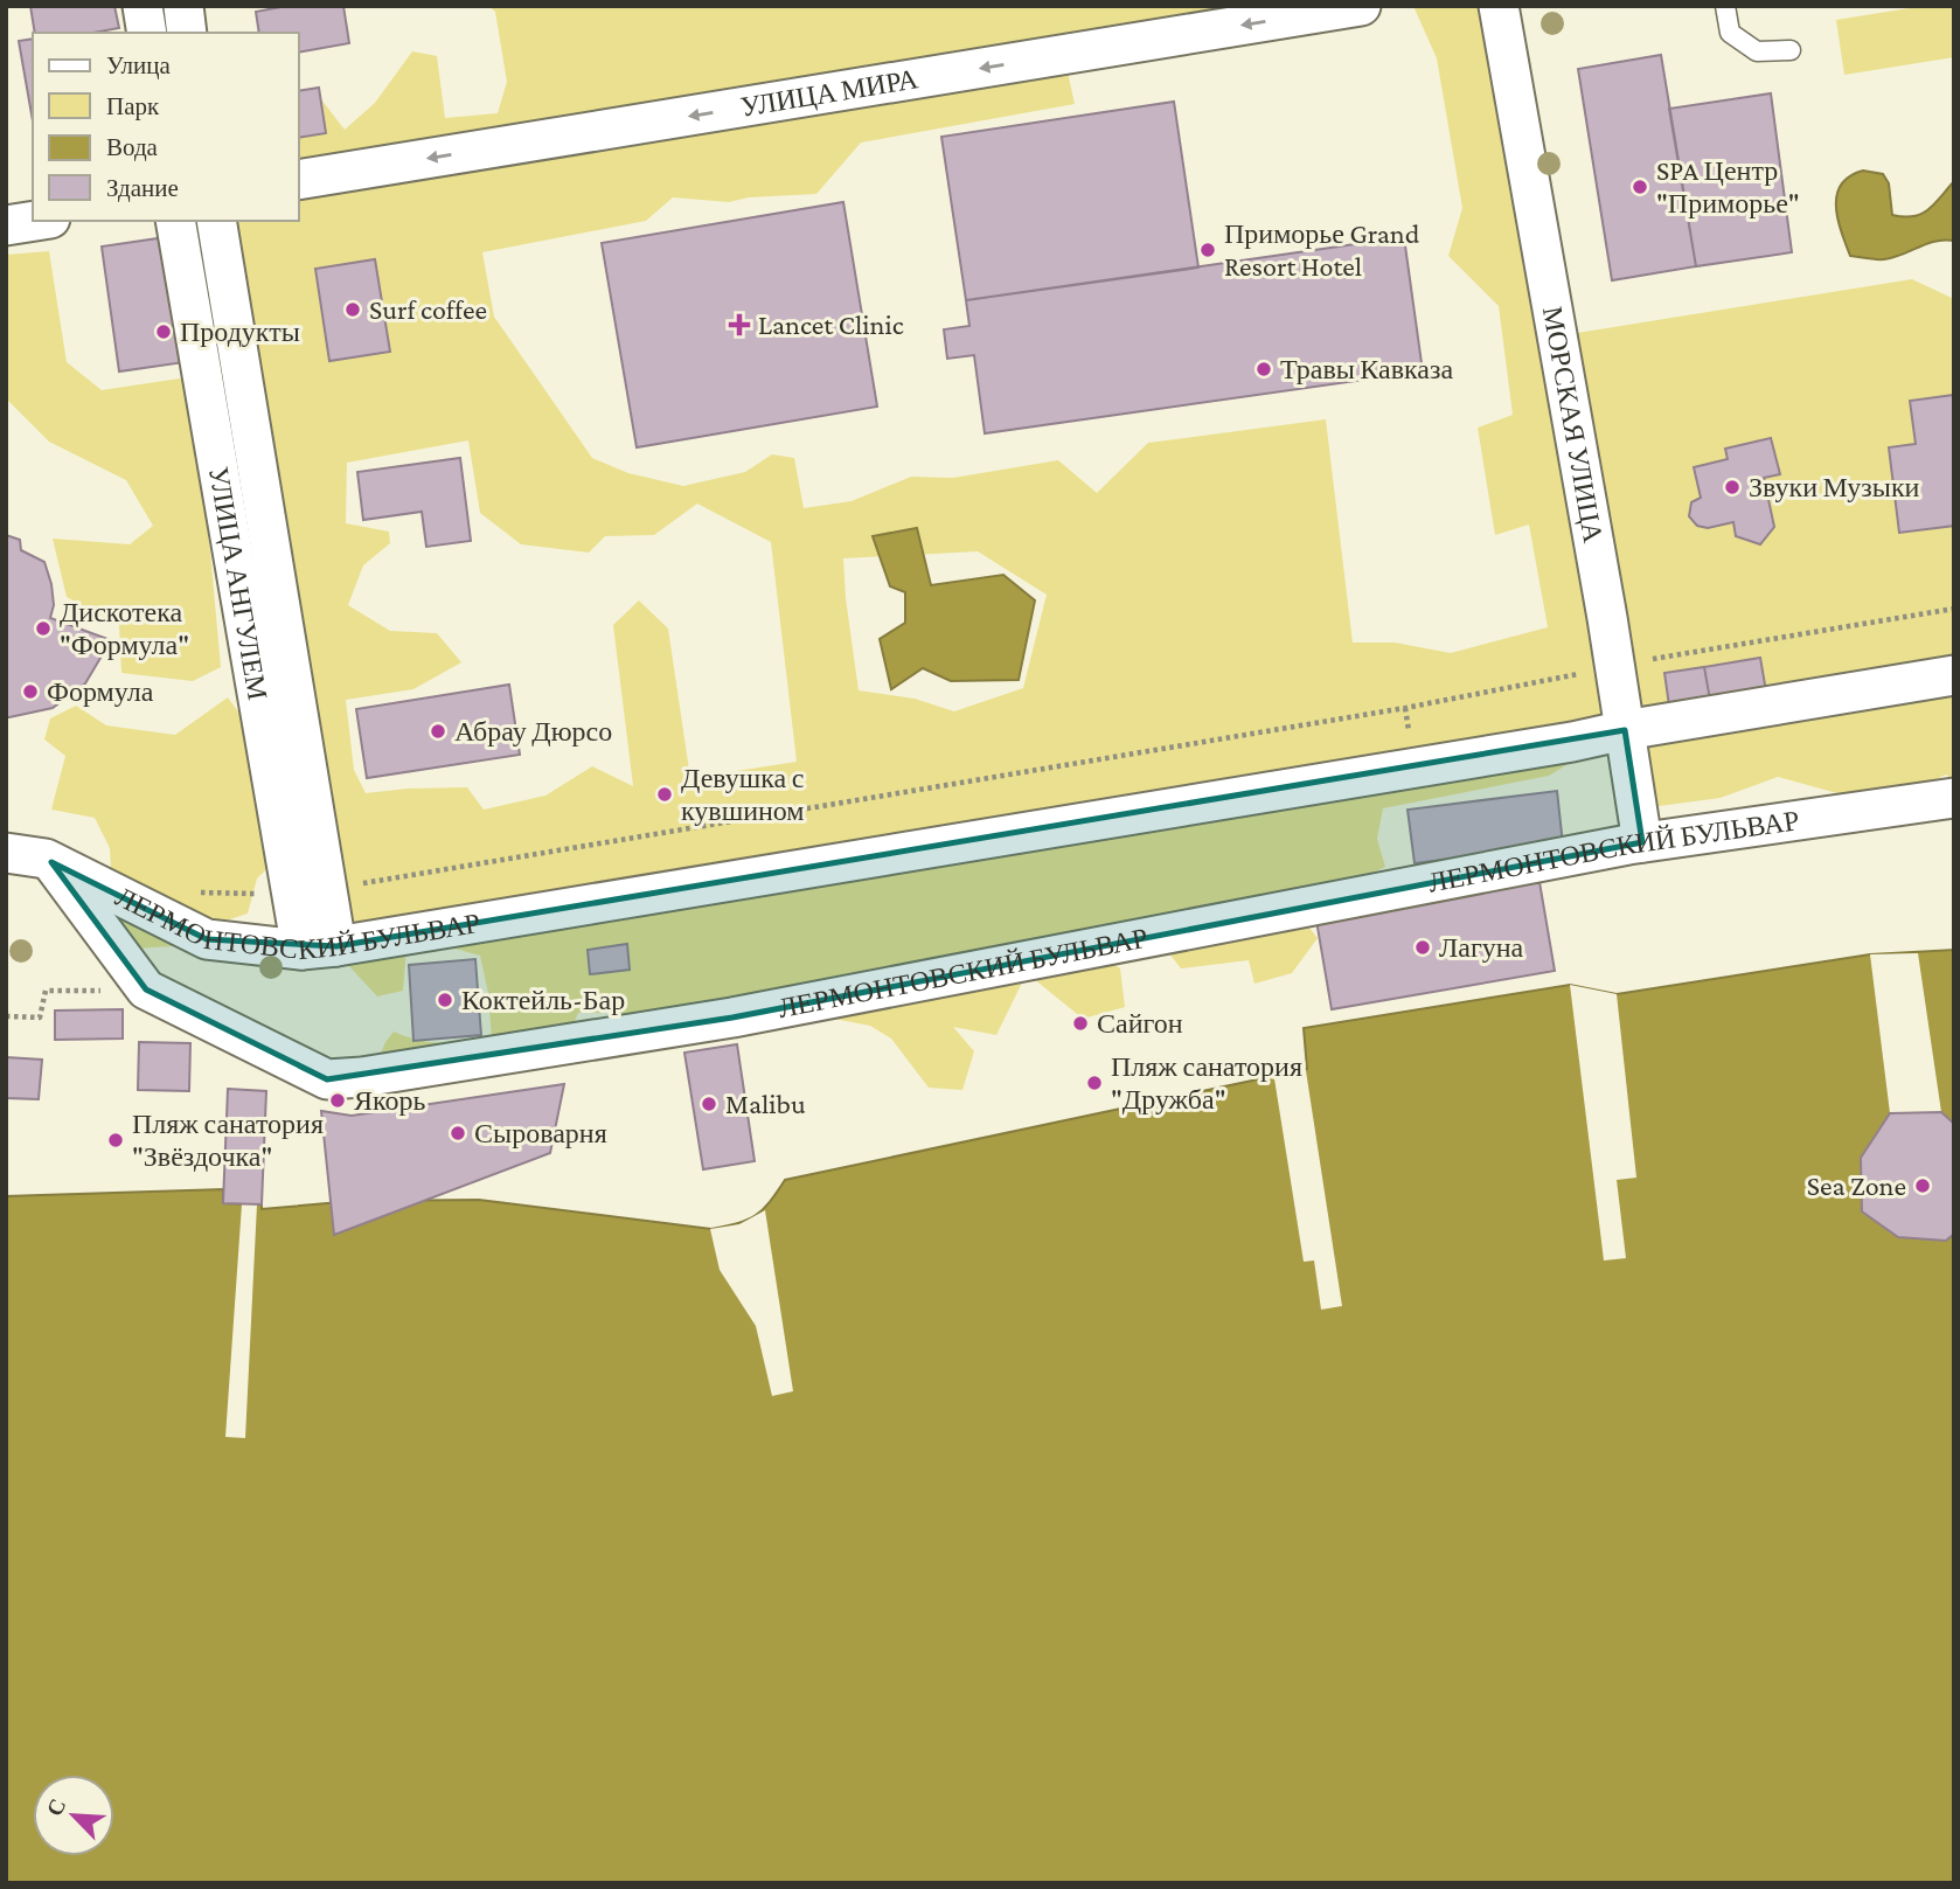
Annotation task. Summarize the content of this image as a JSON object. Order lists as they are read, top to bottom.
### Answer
{
  "streets": {
    "street": [
      "УЛИЦА МИРА",
      "МОРСКАЯ УЛИЦА",
      "УЛИЦА АНГУЛЕМ",
      "ЛЕРМОНТОВСКИЙ БУЛЬВАР"
    ]
  },
  "crossings": [
    ["МОРСКАЯ УЛИЦА", "ЛЕРМОНТОВСКИЙ БУЛЬВАР"],
    ["УЛИЦА АНГУЛЕМ", "ЛЕРМОНТОВСКИЙ БУЛЬВАР"]
  ],
  "one_way": ["УЛИЦА МИРА"],
  "places": {
    "other": [
      "SPA Центр \"Приморье\"",
      "Приморье Grand Resort Hotel",
      "Surf coffee",
      "Продукты",
      "Травы Кавказа",
      "Звуки Музыки",
      "Дискотека \"Формула\"",
      "Формула",
      "Абрау Дюрсо",
      "Девушка с кувшином",
      "Лагуна",
      "Коктейль-Бар",
      "Сайгон",
      "Пляж санатория \"Дружба\"",
      "Якорь",
      "Malibu",
      "Сыроварня",
      "Пляж санатория \"Звёздочка\"",
      "Sea Zone"
    ],
    "health": ["Lancet Clinic"]
  },
  "legend": [
    "Улица",
    "Парк",
    "Вода",
    "Здание"
  ],
  "north": "top left"
}
